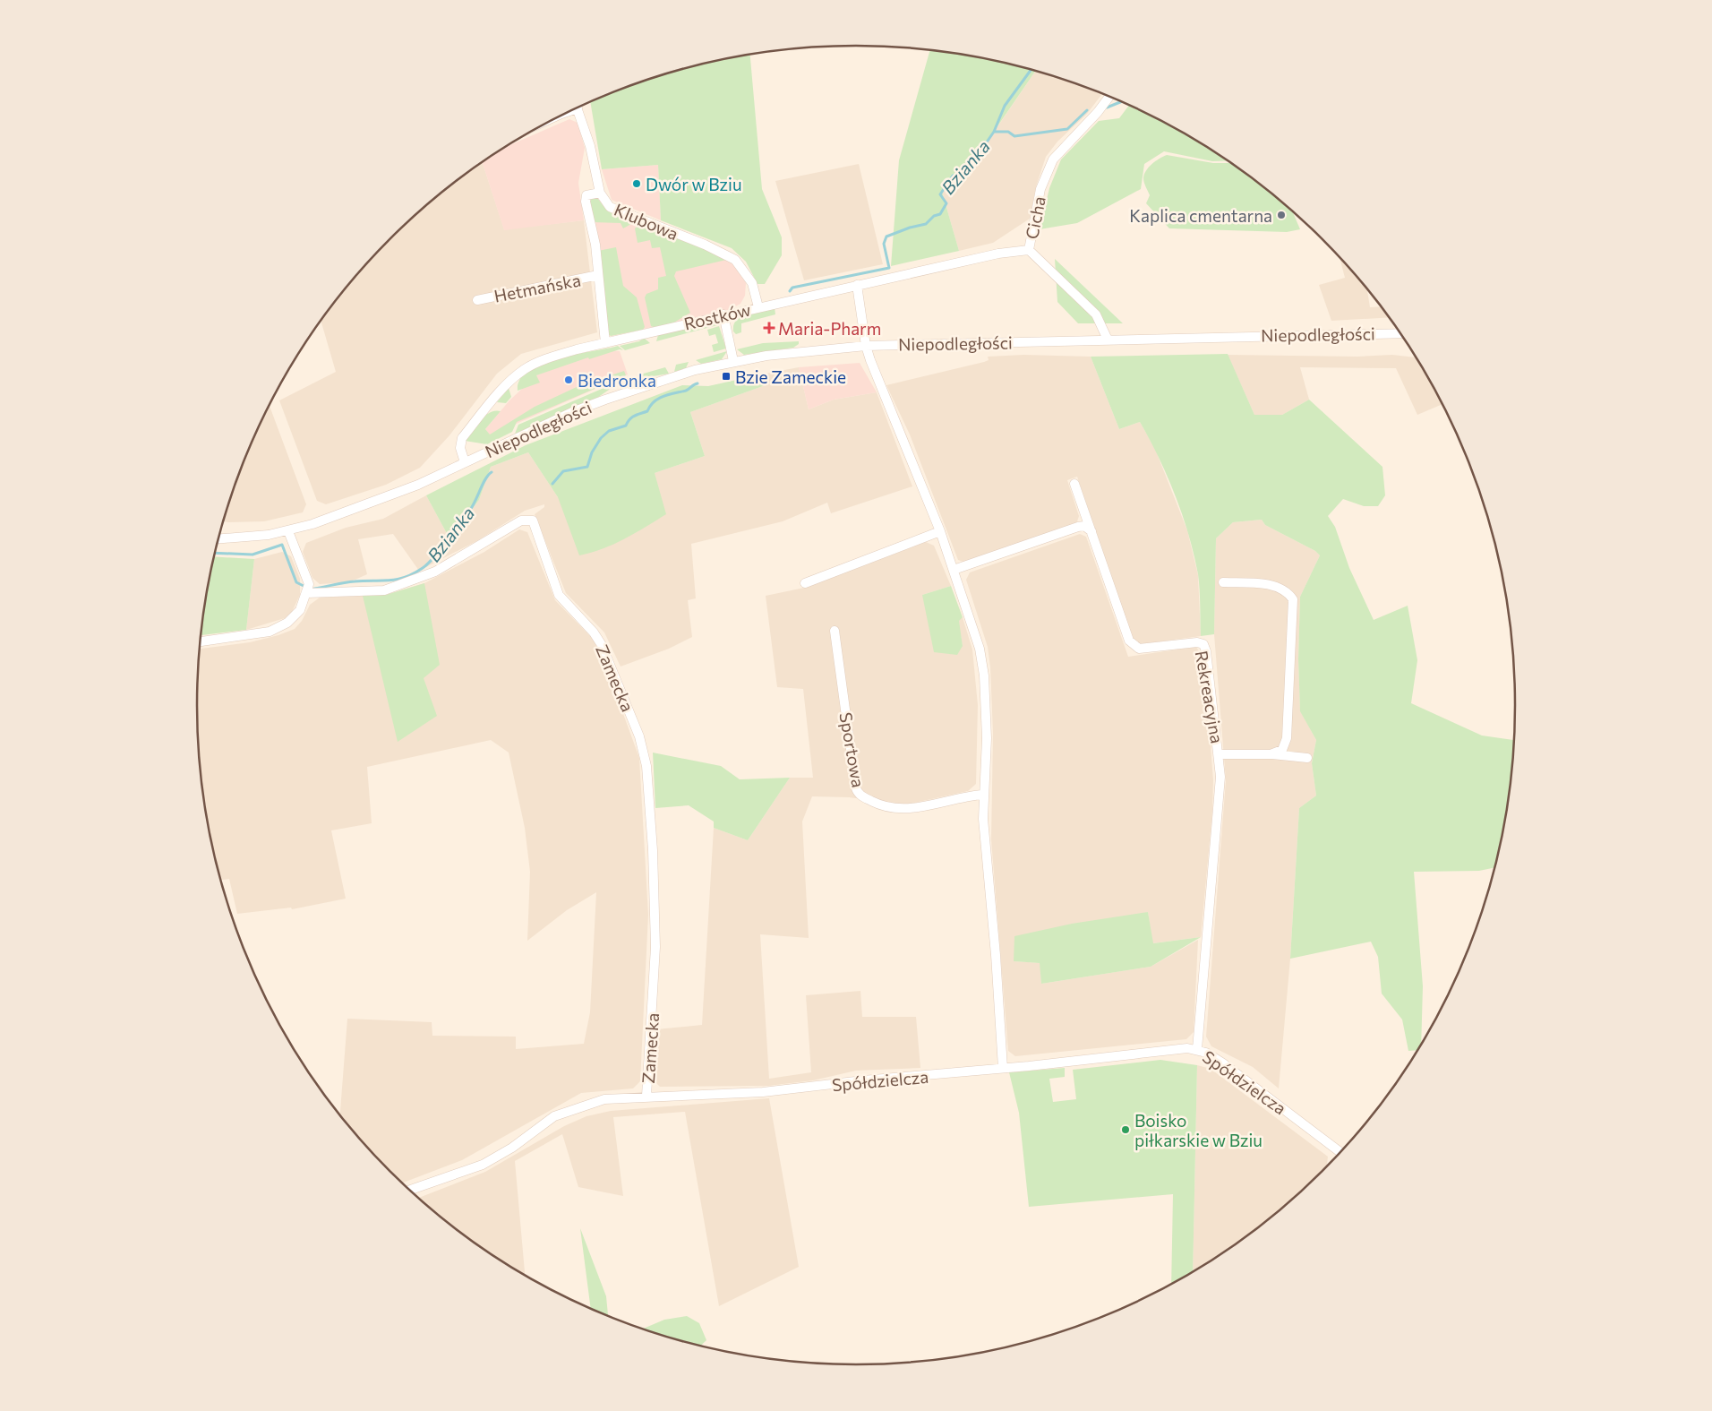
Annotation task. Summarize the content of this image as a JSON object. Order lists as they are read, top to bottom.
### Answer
{
  "streets": {
    "street": [
      "Cicha",
      "Klubowa",
      "Hetmańska",
      "Rostków",
      "Niepodległości",
      "Zamecka",
      "Rekreacyjna",
      "Sportowa",
      "Spółdzielcza"
    ]
  },
  "crossings": [
    ["Cicha", "Rostków"],
    ["Cicha", "Niepodległości"],
    ["Klubowa", "Hetmańska"],
    ["Klubowa", "Rostków"],
    ["Hetmańska", "Rostków"],
    ["Rostków", "Niepodległości"],
    ["Zamecka", "Spółdzielcza"],
    ["Rekreacyjna", "Spółdzielcza"]
  ],
  "water": ["Bzianka"],
  "places": {
    "other": [
      "Dwór w Bziu",
      "Kaplica cmentarna",
      "Biedronka",
      "Boisko piłkarskie w Bziu"
    ],
    "health": ["Maria-Pharm"],
    "transit": ["Bzie Zameckie"]
  }
}
